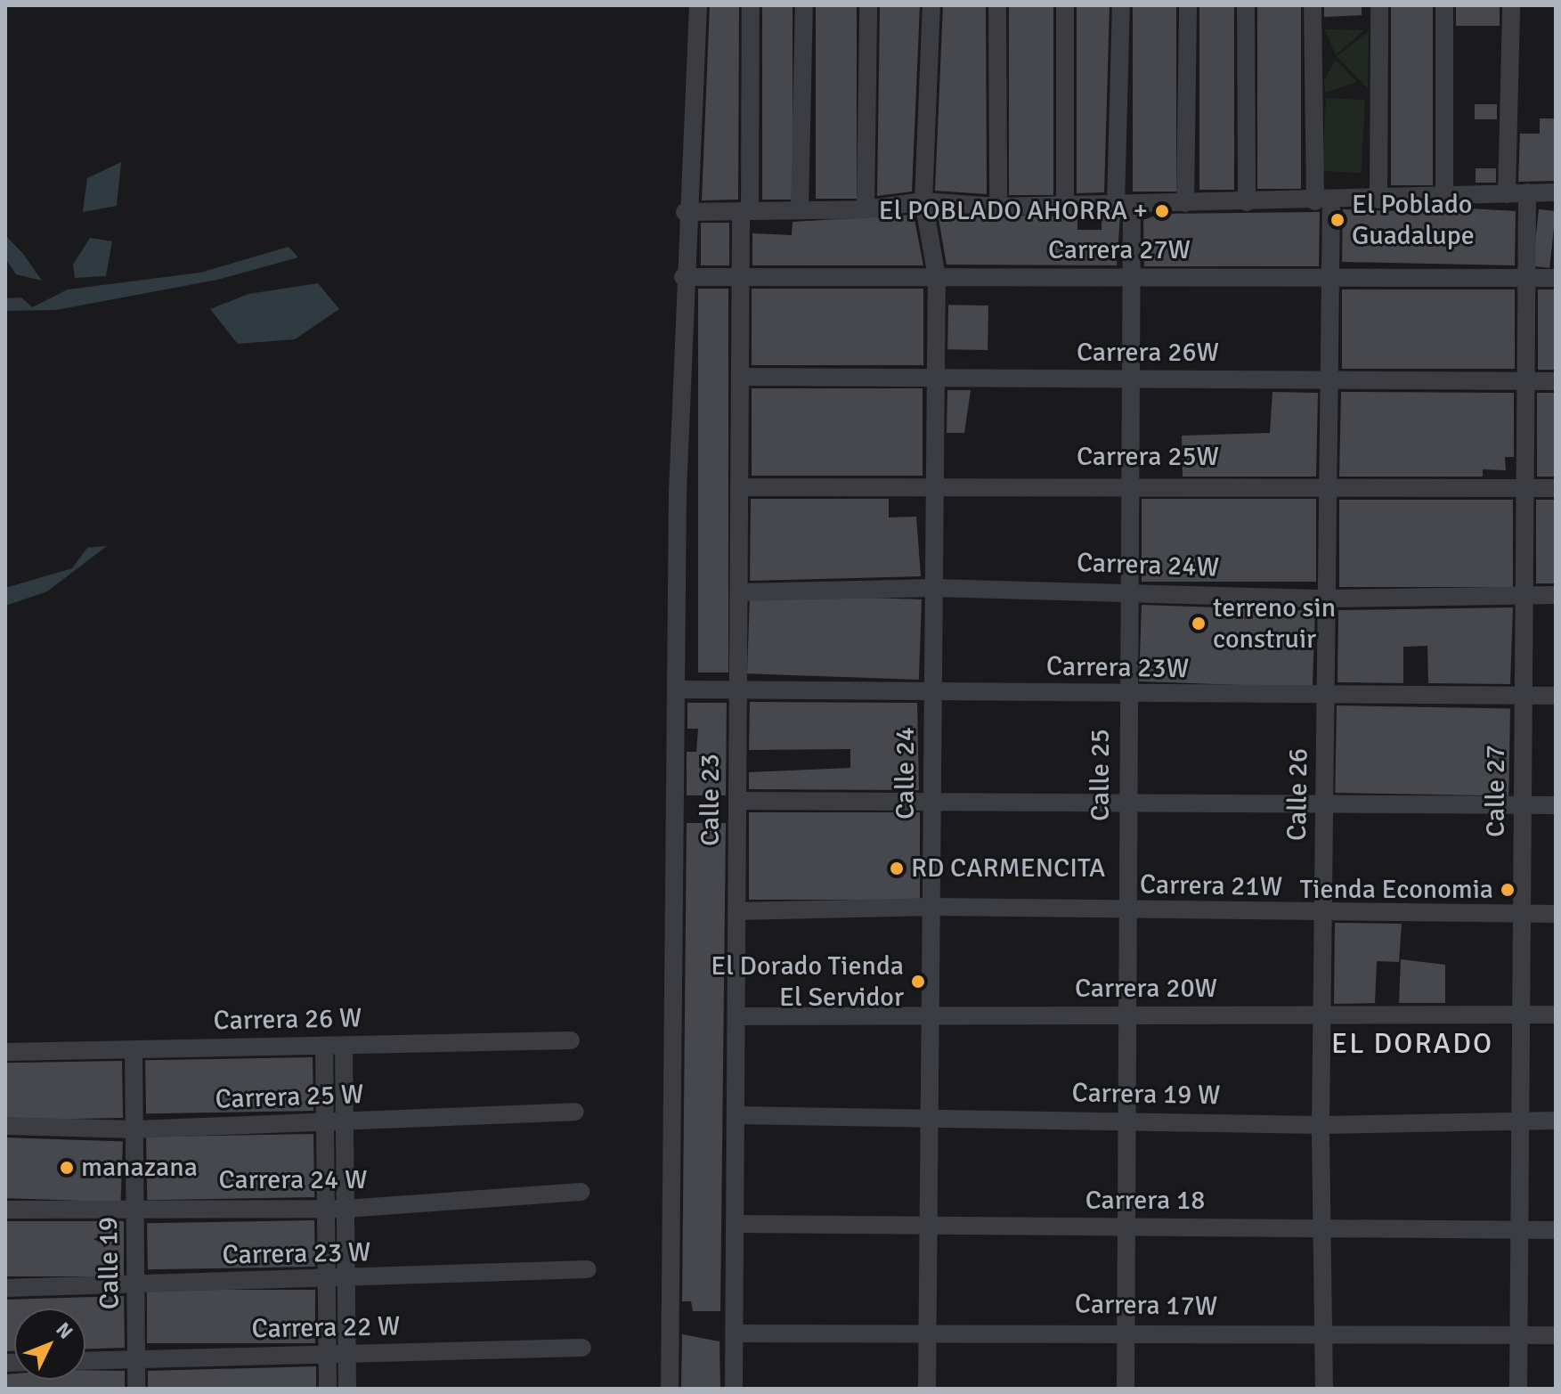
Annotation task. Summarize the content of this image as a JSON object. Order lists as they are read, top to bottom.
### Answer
{
  "streets": {
    "street": [
      "Carrera 27W",
      "Carrera 26W",
      "Carrera 25W",
      "Carrera 24W",
      "Carrera 23W",
      "Calle 24",
      "Calle 25",
      "Calle 27",
      "Calle 26",
      "Calle 23",
      "Carrera 21W",
      "Carrera 20W",
      "Carrera 26 W",
      "Carrera 19 W",
      "Carrera 25 W",
      "Carrera 24 W",
      "Carrera 18",
      "Carrera 23 W",
      "Calle 19",
      "Carrera 17W",
      "Carrera 22 W"
    ]
  },
  "crossings": [
    ["Carrera 27W", "Calle 24"],
    ["Carrera 27W", "Calle 25"],
    ["Carrera 27W", "Calle 27"],
    ["Carrera 27W", "Calle 26"],
    ["Carrera 27W", "Calle 23"],
    ["Carrera 26W", "Calle 24"],
    ["Carrera 26W", "Calle 25"],
    ["Carrera 26W", "Calle 27"],
    ["Carrera 26W", "Calle 26"],
    ["Carrera 26W", "Calle 23"],
    ["Carrera 25W", "Calle 24"],
    ["Carrera 25W", "Calle 25"],
    ["Carrera 25W", "Calle 27"],
    ["Carrera 25W", "Calle 26"],
    ["Carrera 25W", "Calle 23"],
    ["Carrera 24W", "Calle 24"],
    ["Carrera 24W", "Calle 25"],
    ["Carrera 24W", "Calle 27"],
    ["Carrera 24W", "Calle 26"],
    ["Carrera 24W", "Calle 23"],
    ["Carrera 23W", "Calle 24"],
    ["Carrera 23W", "Calle 25"],
    ["Carrera 23W", "Calle 27"],
    ["Carrera 23W", "Calle 26"],
    ["Carrera 23W", "Calle 23"],
    ["Calle 24", "Carrera 21W"],
    ["Calle 24", "Carrera 20W"],
    ["Calle 24", "Carrera 19 W"],
    ["Calle 24", "Carrera 18"],
    ["Calle 24", "Carrera 17W"],
    ["Calle 25", "Carrera 21W"],
    ["Calle 25", "Carrera 20W"],
    ["Calle 25", "Carrera 19 W"],
    ["Calle 25", "Carrera 18"],
    ["Calle 25", "Carrera 17W"],
    ["Calle 27", "Carrera 21W"],
    ["Calle 27", "Carrera 20W"],
    ["Calle 27", "Carrera 19 W"],
    ["Calle 27", "Carrera 18"],
    ["Calle 27", "Carrera 17W"],
    ["Calle 26", "Carrera 21W"],
    ["Calle 26", "Carrera 20W"],
    ["Calle 26", "Carrera 19 W"],
    ["Calle 26", "Carrera 18"],
    ["Calle 26", "Carrera 17W"],
    ["Calle 23", "Carrera 21W"],
    ["Calle 23", "Carrera 20W"],
    ["Calle 23", "Carrera 19 W"],
    ["Calle 23", "Carrera 18"],
    ["Calle 23", "Carrera 17W"],
    ["Carrera 26 W", "Calle 19"],
    ["Carrera 25 W", "Calle 19"],
    ["Carrera 24 W", "Calle 19"],
    ["Carrera 23 W", "Calle 19"],
    ["Calle 19", "Carrera 22 W"]
  ],
  "districts": ["EL DORADO"],
  "places": [
    "El POBLADO AHORRA +",
    "El Poblado Guadalupe",
    "terreno sin construir",
    "RD CARMENCITA",
    "Tienda Economia",
    "El Dorado Tienda El Servidor",
    "manazana"
  ],
  "north": "top right"
}
